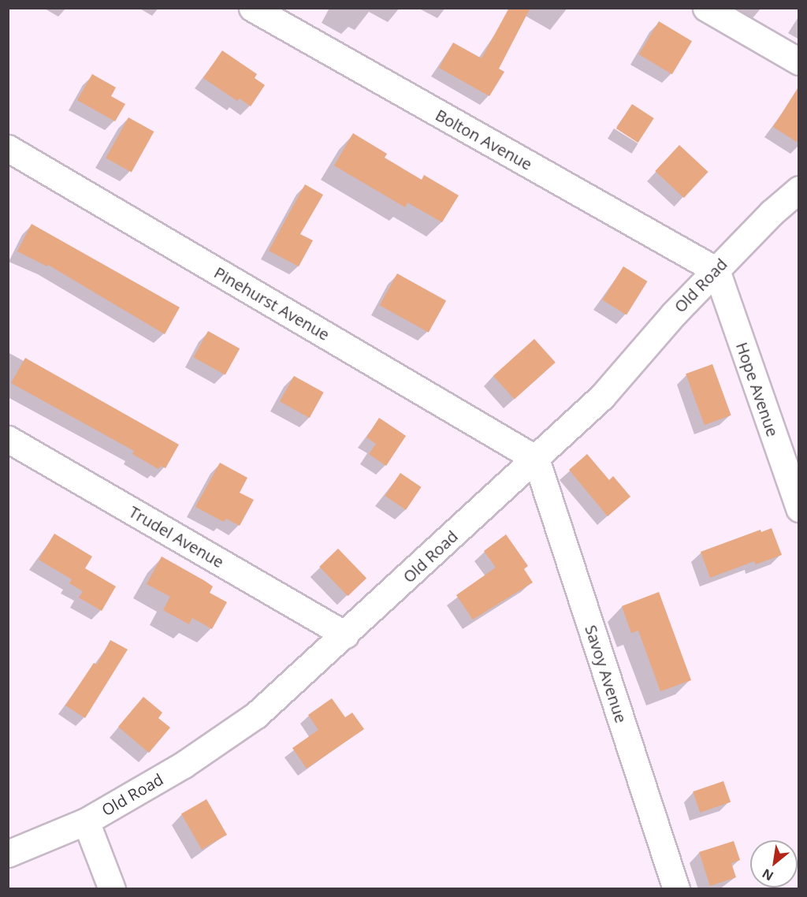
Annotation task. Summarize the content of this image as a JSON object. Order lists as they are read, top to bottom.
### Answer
{
  "streets": {
    "street": [
      "Bolton Avenue",
      "Old Road",
      "Pinehurst Avenue",
      "Hope Avenue",
      "Trudel Avenue",
      "Savoy Avenue"
    ]
  },
  "crossings": [
    ["Bolton Avenue", "Old Road"],
    ["Bolton Avenue", "Hope Avenue"],
    ["Old Road", "Pinehurst Avenue"],
    ["Old Road", "Hope Avenue"],
    ["Old Road", "Trudel Avenue"],
    ["Old Road", "Savoy Avenue"],
    ["Pinehurst Avenue", "Savoy Avenue"]
  ],
  "north": "bottom left"
}
